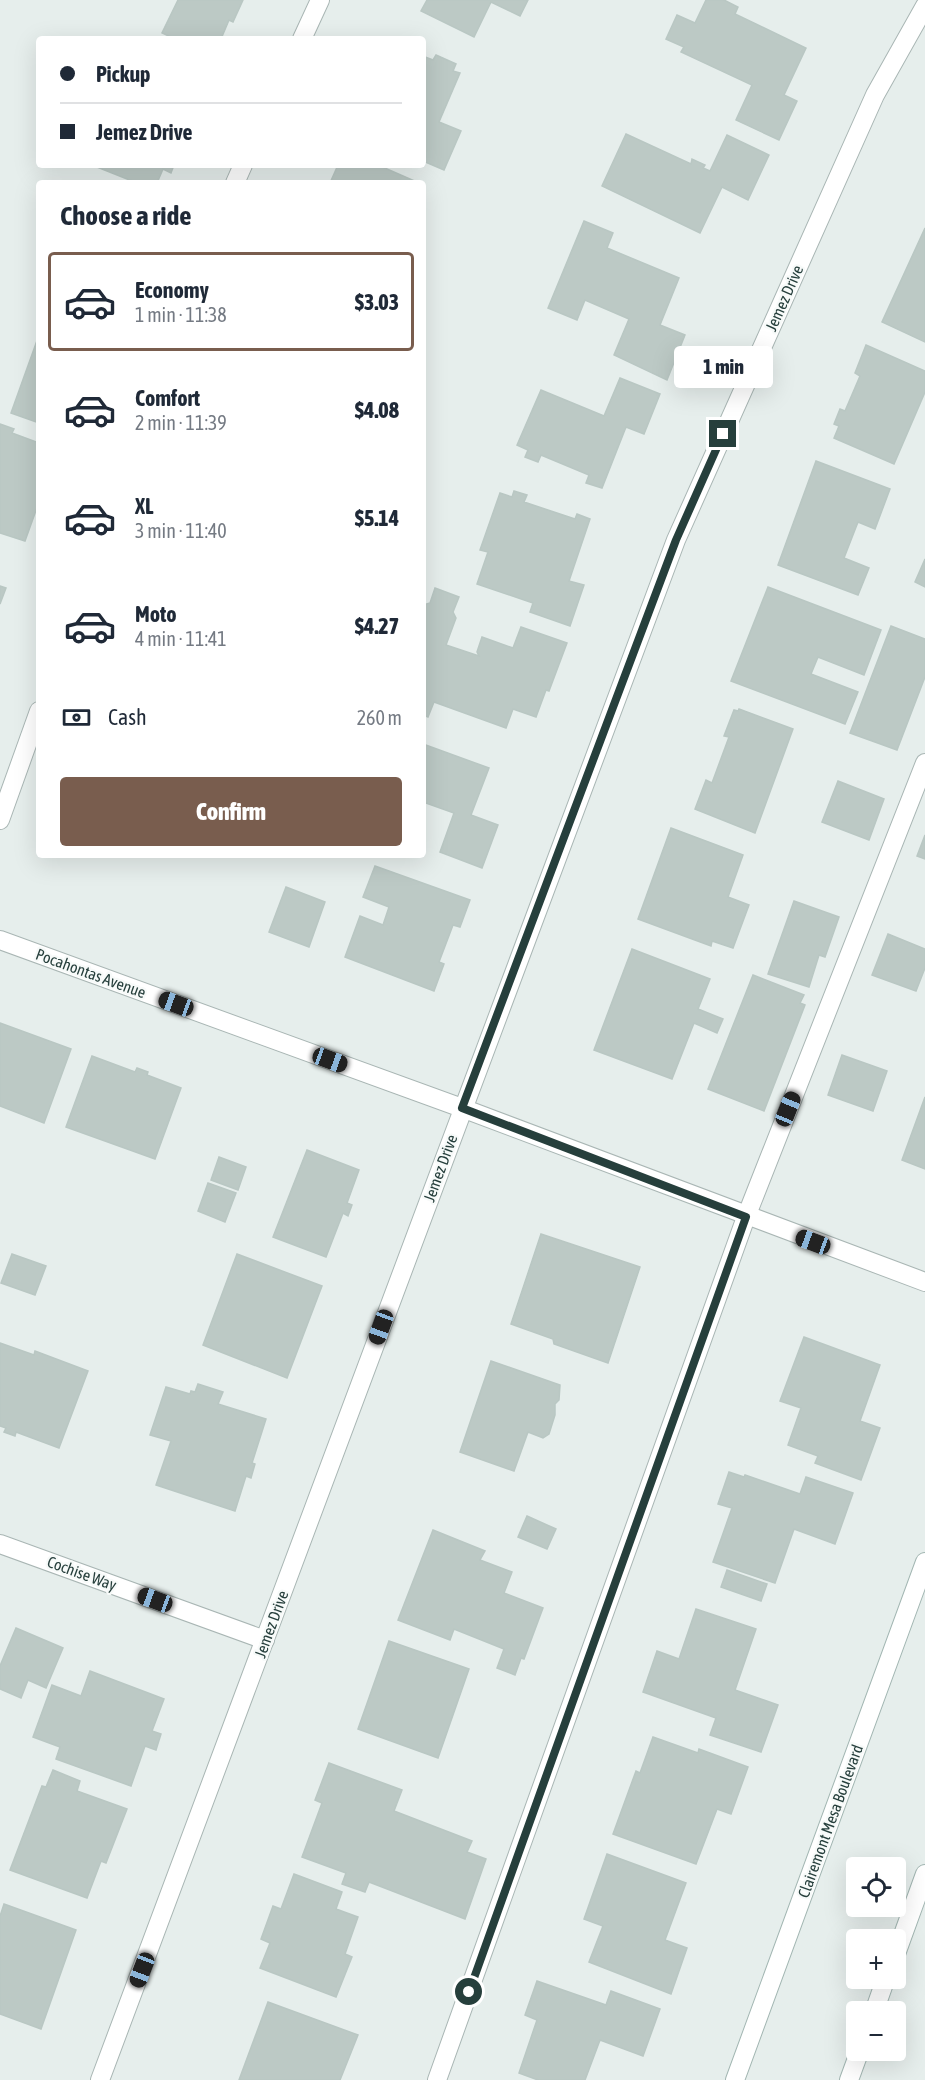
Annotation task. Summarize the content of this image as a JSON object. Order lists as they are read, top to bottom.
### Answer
{
  "streets": {
    "street": [
      "Jemez Drive",
      "Pocahontas Avenue",
      "Cochise Way",
      "Clairemont Mesa Boulevard"
    ]
  },
  "crossings": [
    ["Jemez Drive", "Pocahontas Avenue"],
    ["Jemez Drive", "Cochise Way"]
  ],
  "page": {
    "banner": ["Pickup", "Jemez Drive"],
    "heading": "Choose a ride",
    "list": [
      {
        "name": "Economy",
        "note": "1 min · 11:38",
        "value": "$3.03"
      },
      {
        "name": "Comfort",
        "note": "2 min · 11:39",
        "value": "$4.08"
      },
      {
        "name": "XL",
        "note": "3 min · 11:40",
        "value": "$5.14"
      },
      {
        "name": "Moto",
        "note": "4 min · 11:41",
        "value": "$4.27"
      }
    ],
    "bubble": "1 min",
    "pay": ["Cash", "260 m"],
    "buttons": "Confirm",
    "map_buttons": ["+", "−"]
  }
}
